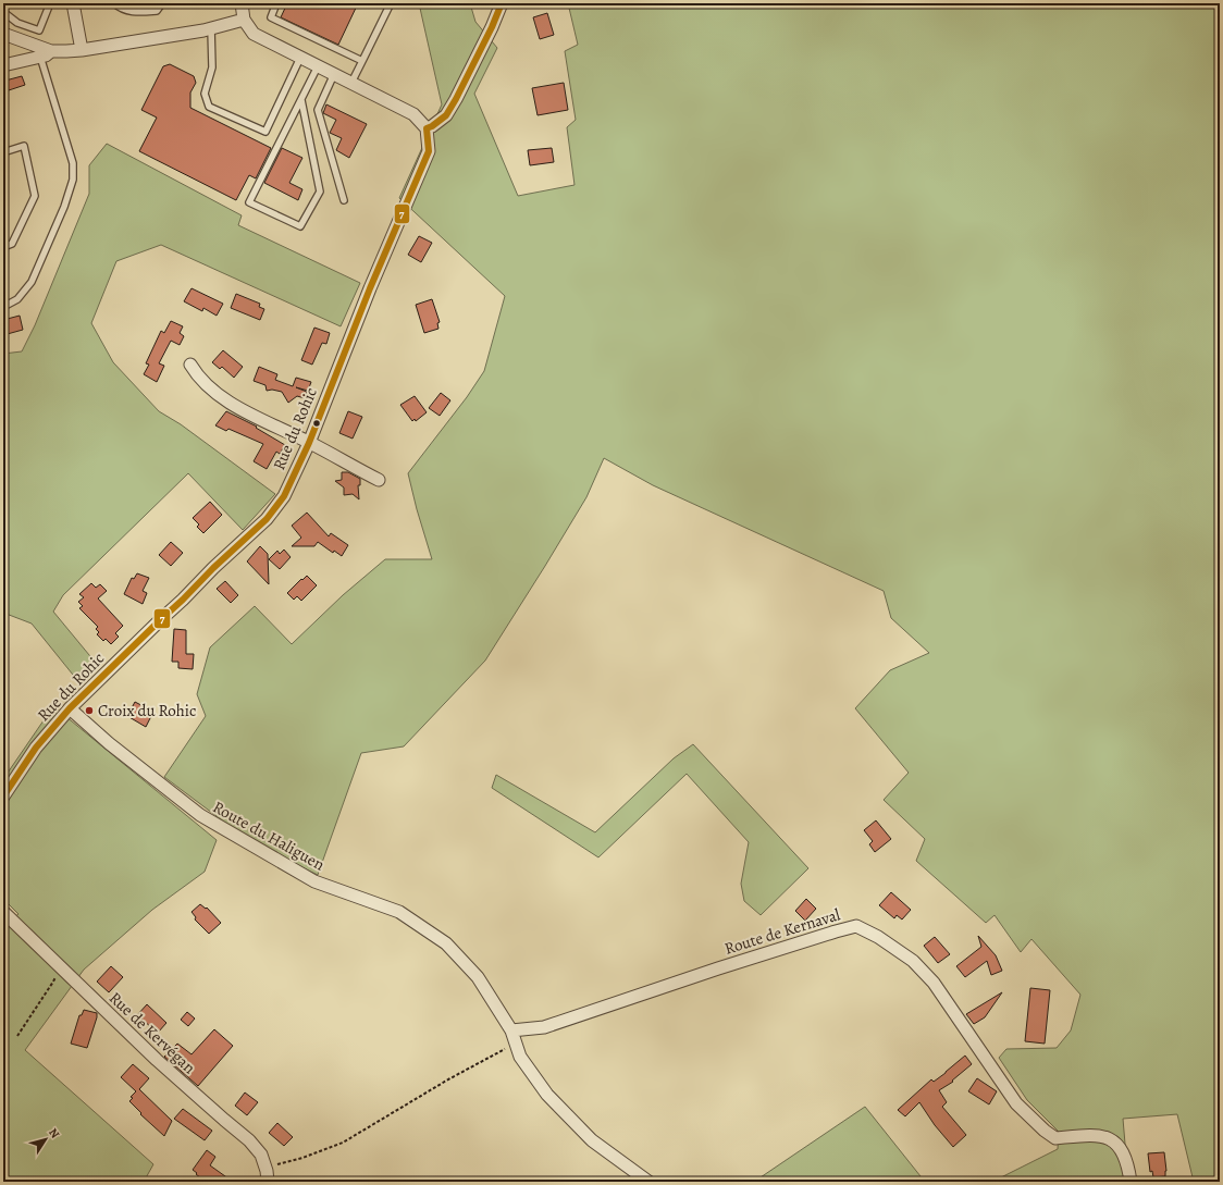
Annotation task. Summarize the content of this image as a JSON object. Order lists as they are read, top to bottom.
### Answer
{
  "streets": {
    "street": [
      "Rue du Rohic",
      "Route du Haliguen",
      "Route de Kernaval",
      "Rue de Kervégan"
    ]
  },
  "crossings": [
    ["Rue du Rohic", "Route du Haliguen"],
    ["Route du Haliguen", "Route de Kernaval"]
  ],
  "places": ["Croix du Rohic"],
  "lines": ["transit line 7"],
  "north": "top right"
}
